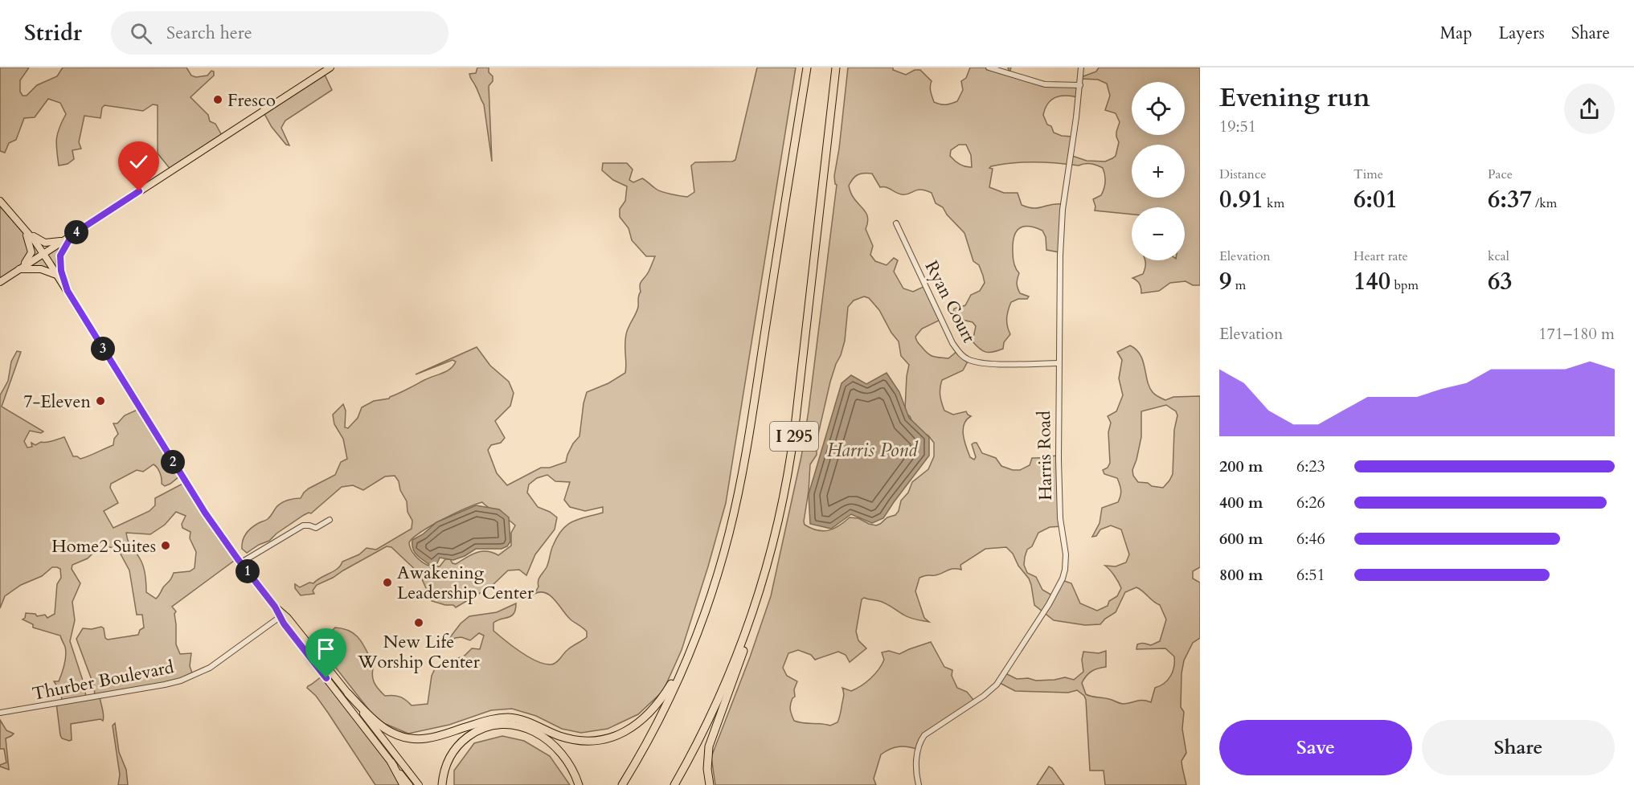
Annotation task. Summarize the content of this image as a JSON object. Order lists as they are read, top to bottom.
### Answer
{
  "streets": {
    "highway": ["I 295"],
    "street": ["Ryan Court", "Harris Road", "Thurber Boulevard"]
  },
  "crossings": [
    ["Ryan Court", "Harris Road"]
  ],
  "water": ["Harris Pond"],
  "places": [
    "Fresco",
    "7-Eleven",
    "Home2 Suites",
    "Awakening Leadership Center",
    "New Life Worship Center"
  ],
  "page": {
    "header": "Stridr",
    "search": "Search here",
    "nav": ["Map", "Layers", "Share"],
    "heading": ["Evening run", "19:51"],
    "map_buttons": ["+", "−"],
    "stats": [
      ["Distance", "0.91 km"],
      ["Time", "6:01"],
      ["Pace", "6:37 /km"],
      ["Elevation", "9 m"],
      ["Heart rate", "140 bpm"],
      ["kcal", "63"]
    ],
    "pins": [
      "4",
      "3",
      "2",
      "1"
    ],
    "chart": ["Elevation", "171–180 m"],
    "list": [
      {
        "name": "200 m",
        "note": "6:23"
      },
      {
        "name": "400 m",
        "note": "6:26"
      },
      {
        "name": "600 m",
        "note": "6:46"
      },
      {
        "name": "800 m",
        "note": "6:51"
      }
    ],
    "buttons": ["Save", "Share"]
  }
}
